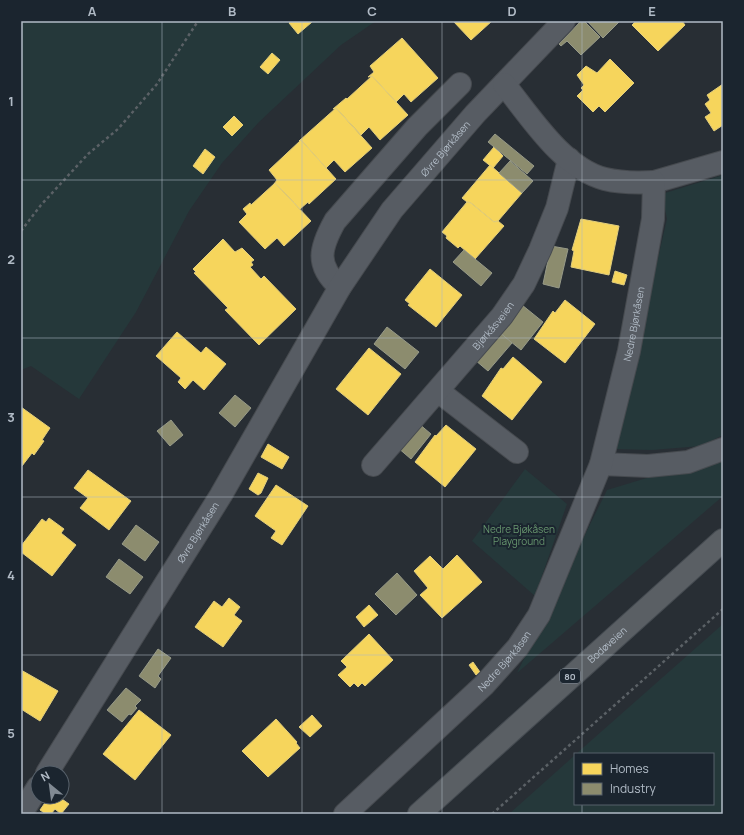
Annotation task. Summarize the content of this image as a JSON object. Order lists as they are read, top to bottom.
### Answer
{
  "streets": {
    "main road": ["Bodøveien", "80"],
    "street": ["Øvre Bjørkåsen", "Nedre Bjørkåsen", "Bjørkåsveien"]
  },
  "parks": ["Nedre Bjøkåsen Playground"],
  "legend": ["Homes", "Industry"],
  "north": "top left",
  "grid": {
    "columns": [
      "A",
      "B",
      "C",
      "D",
      "E"
    ],
    "rows": [
      "1",
      "2",
      "3",
      "4",
      "5"
    ]
  }
}
